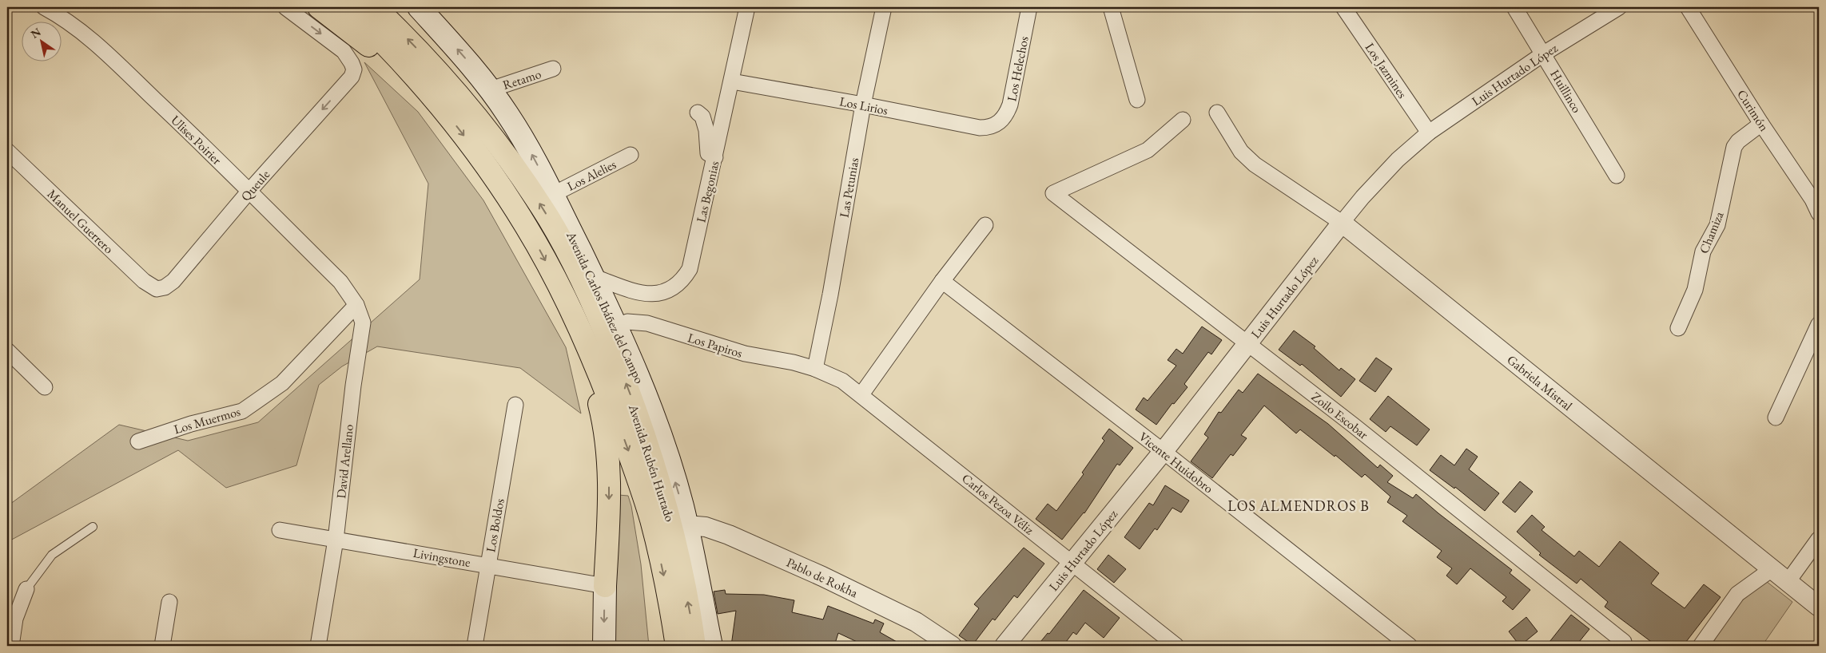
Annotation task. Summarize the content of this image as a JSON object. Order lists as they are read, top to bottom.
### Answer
{
  "streets": {
    "highway": ["Avenida Rubén Hurtado"],
    "main road": ["Avenida Carlos Ibáñez del Campo"],
    "street": [
      "Los Helechos",
      "Los Jazmines",
      "Luis Hurtado López",
      "Retamo",
      "Huillinco",
      "Los Lirios",
      "Curimón",
      "Ulises Poirier",
      "Los Alelies",
      "Queule",
      "Las Petunias",
      "Las Begonias",
      "Manuel Guerrero",
      "Chamiza",
      "Los Papiros",
      "Gabriela Mistral",
      "Zoilo Escobar",
      "Los Muermos",
      "David Arellano",
      "Vicente Huidobro",
      "Carlos Pezoa Véliz",
      "Los Boldos",
      "Livingstone",
      "Pablo de Rokha"
    ]
  },
  "crossings": [
    ["Los Helechos", "Los Lirios"],
    ["Los Jazmines", "Luis Hurtado López"],
    ["Luis Hurtado López", "Huillinco"],
    ["Luis Hurtado López", "Gabriela Mistral"],
    ["Luis Hurtado López", "Zoilo Escobar"],
    ["Luis Hurtado López", "Vicente Huidobro"],
    ["Luis Hurtado López", "Carlos Pezoa Véliz"],
    ["Retamo", "Avenida Carlos Ibáñez del Campo"],
    ["Los Lirios", "Las Petunias"],
    ["Los Lirios", "Las Begonias"],
    ["Curimón", "Chamiza"],
    ["Ulises Poirier", "Queule"],
    ["Ulises Poirier", "David Arellano"],
    ["Los Alelies", "Avenida Carlos Ibáñez del Campo"],
    ["Queule", "Manuel Guerrero"],
    ["Las Petunias", "Los Papiros"],
    ["Las Petunias", "Carlos Pezoa Véliz"],
    ["Las Begonias", "Avenida Carlos Ibáñez del Campo"],
    ["Avenida Carlos Ibáñez del Campo", "Los Papiros"],
    ["Avenida Carlos Ibáñez del Campo", "Pablo de Rokha"],
    ["Los Papiros", "Carlos Pezoa Véliz"],
    ["Los Muermos", "David Arellano"],
    ["David Arellano", "Livingstone"],
    ["Los Boldos", "Livingstone"]
  ],
  "one_way": ["Avenida Carlos Ibáñez del Campo"],
  "districts": ["LOS ALMENDROS B"],
  "north": "top left"
}
